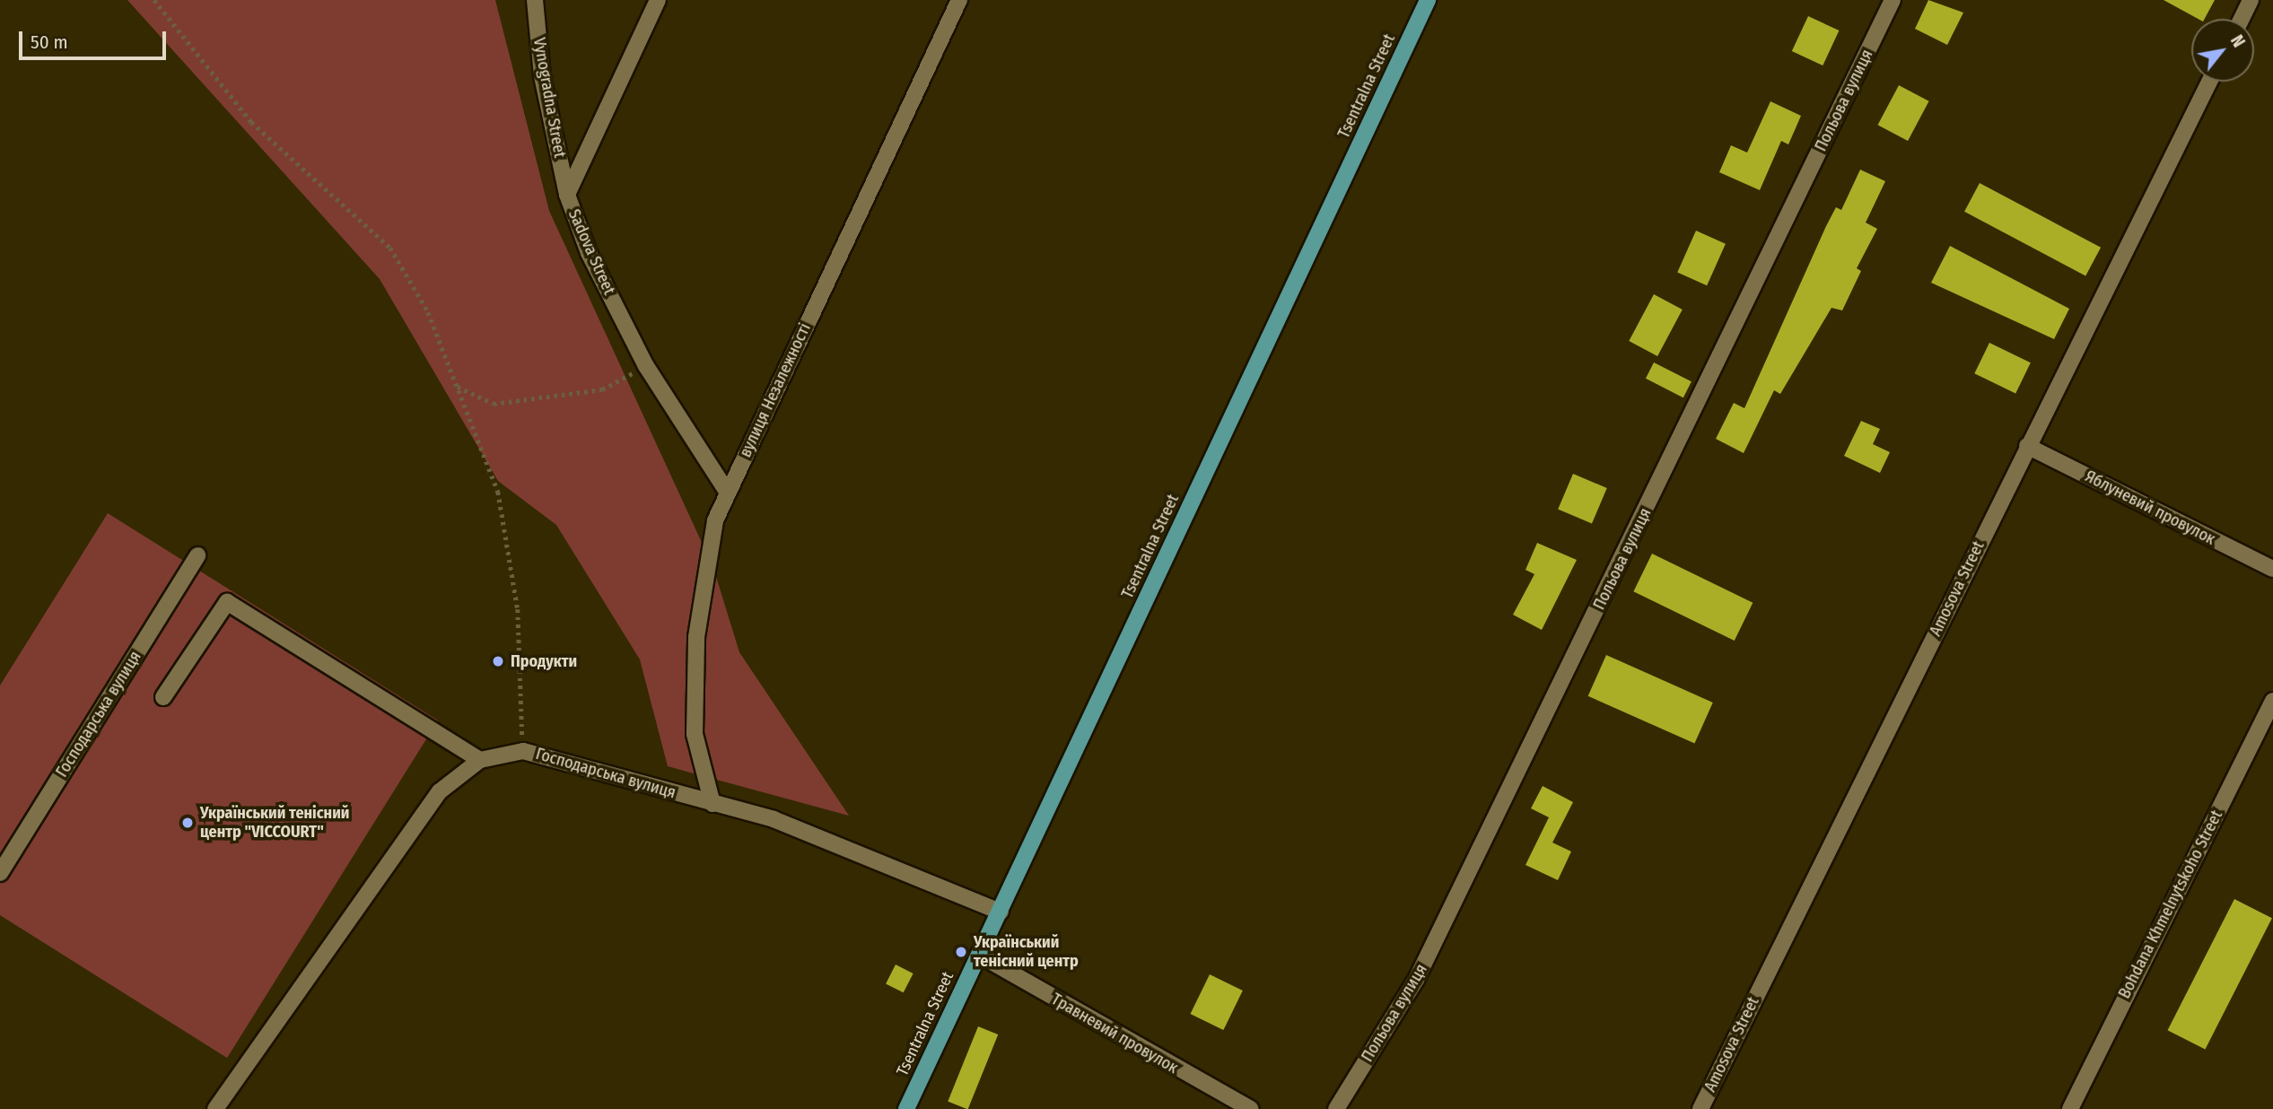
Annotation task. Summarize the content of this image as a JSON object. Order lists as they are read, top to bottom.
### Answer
{
  "streets": {
    "main road": ["Tsentralna Street"],
    "street": [
      "Vynogradna Street",
      "Польова вулиця",
      "Sadova Street",
      "вулиця Незалежності",
      "Яблуневий провулок",
      "Amosova Street",
      "Господарська вулиця",
      "Bohdana Khmelnytskoho Street",
      "Травневий провулок"
    ]
  },
  "crossings": [
    ["Tsentralna Street", "Господарська вулиця"],
    ["Tsentralna Street", "Травневий провулок"],
    ["Vynogradna Street", "Sadova Street"],
    ["Sadova Street", "вулиця Незалежності"],
    ["вулиця Незалежності", "Господарська вулиця"],
    ["Яблуневий провулок", "Amosova Street"]
  ],
  "places": ["Продукти", "Український тенісний центр \"VICCOURT\"", "Український тенісний центр"],
  "scale_bar": "50 m",
  "north": "top right"
}
